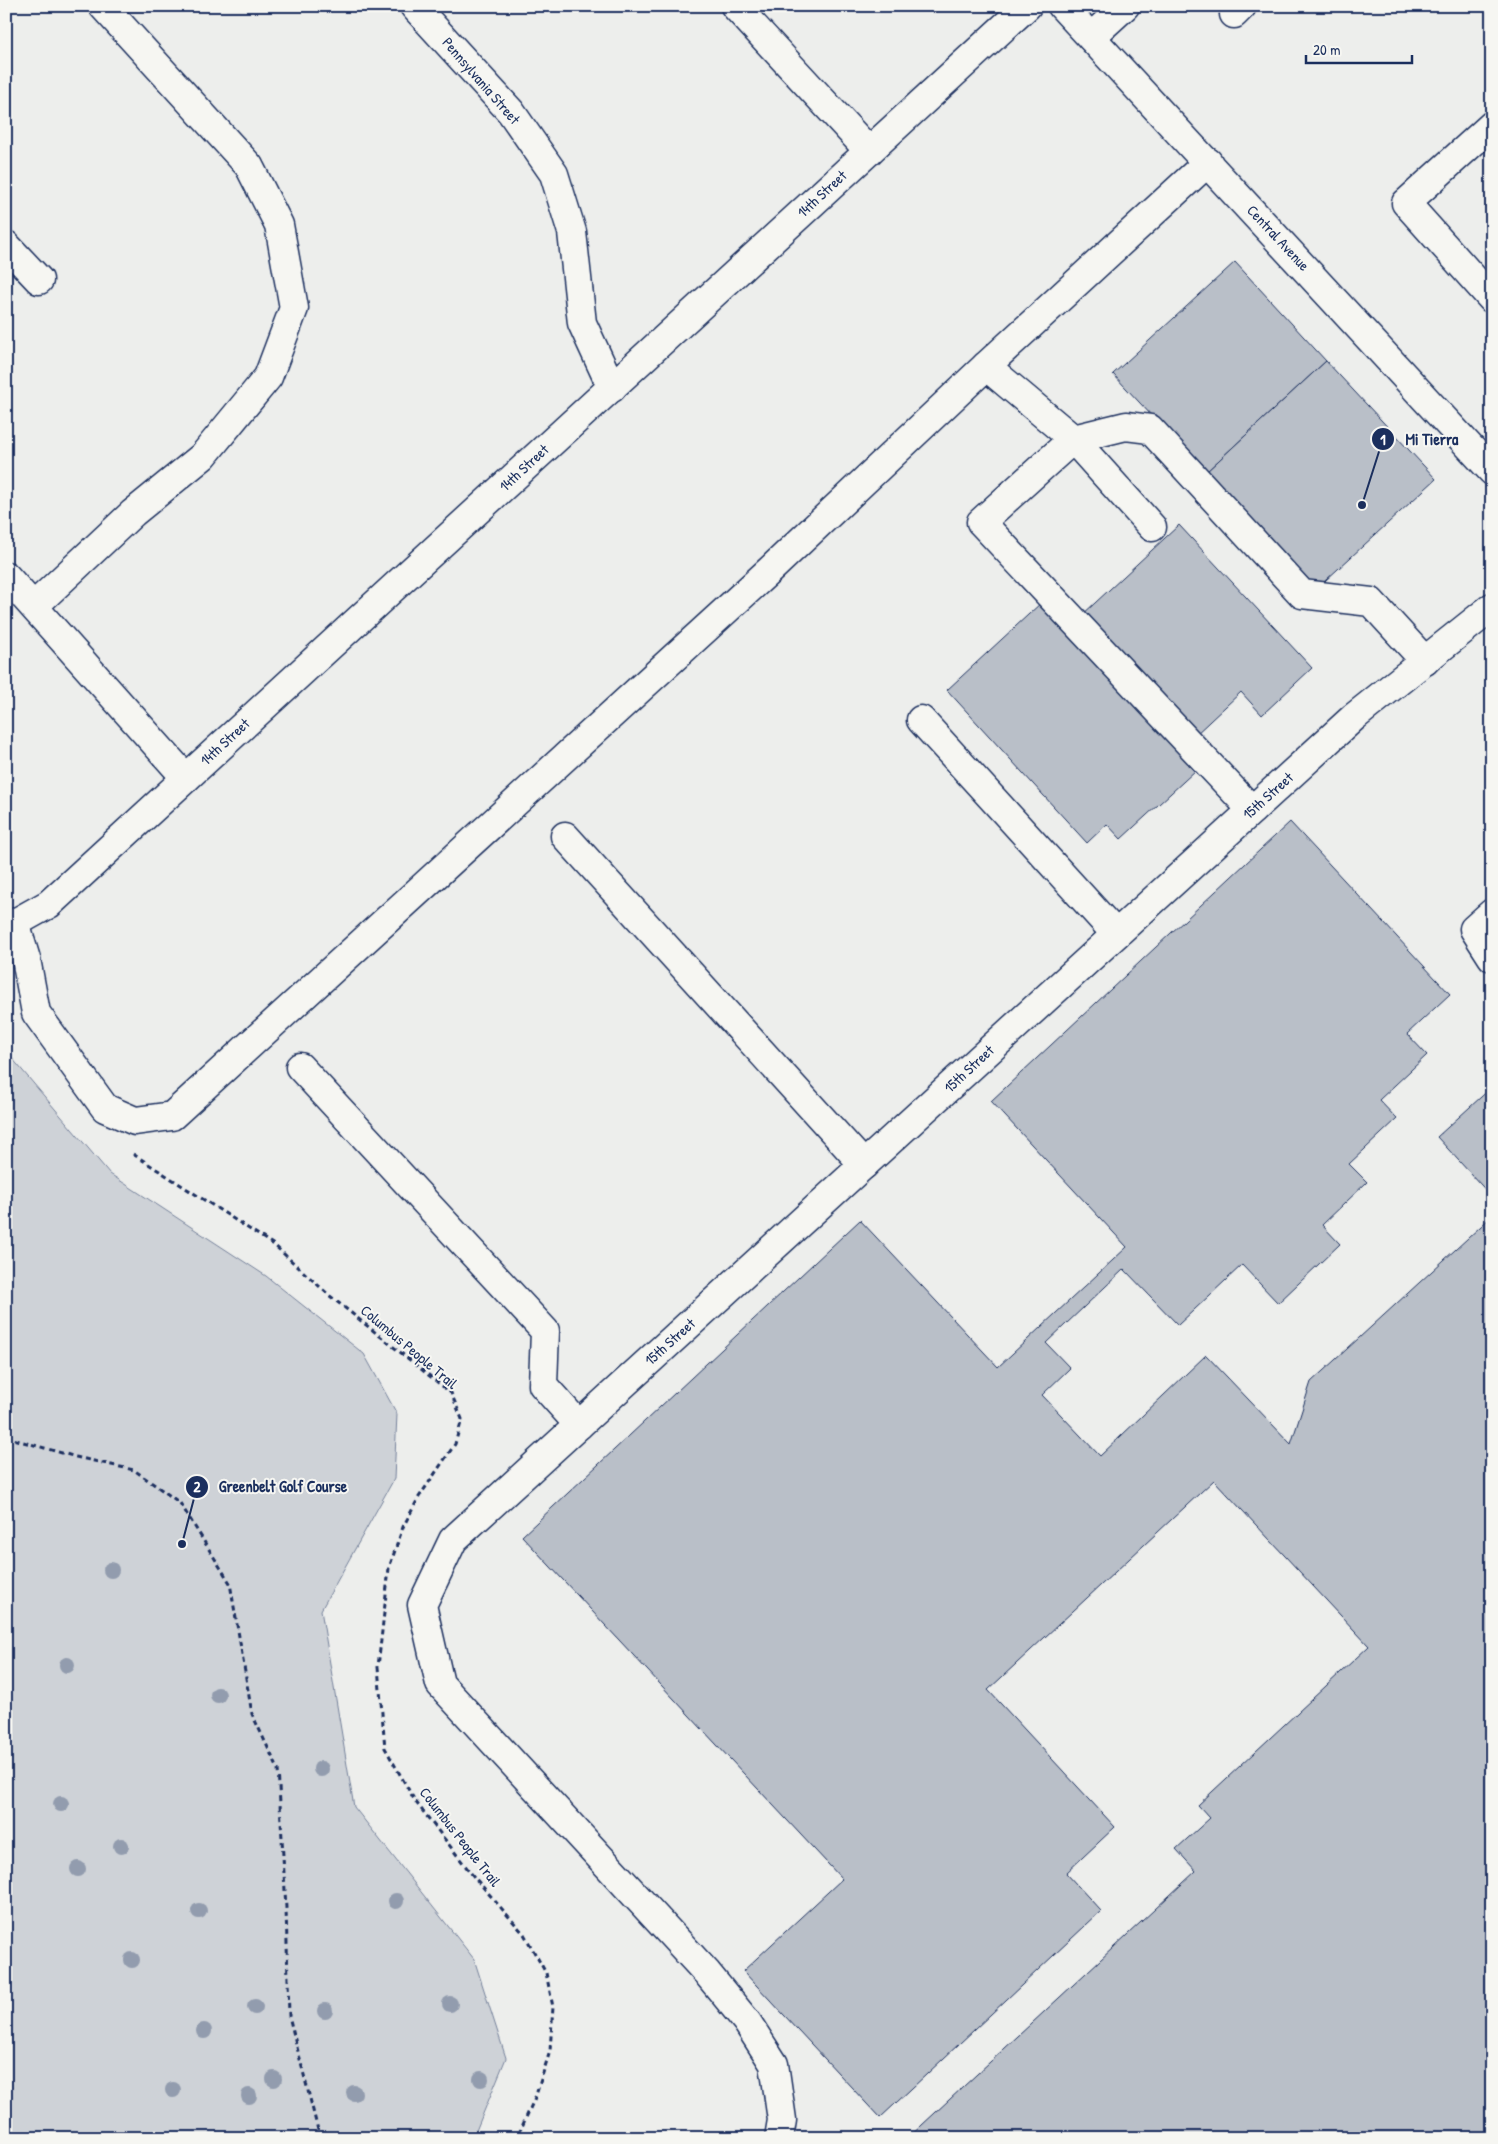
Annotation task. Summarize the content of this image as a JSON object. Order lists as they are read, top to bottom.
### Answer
{
  "streets": {
    "street": [
      "Pennsylvania Street",
      "14th Street",
      "Central Avenue",
      "15th Street"
    ],
    "path": ["Columbus People Trail"]
  },
  "crossings": [
    ["Pennsylvania Street", "14th Street"]
  ],
  "places": ["Mi Tierra", "Greenbelt Golf Course"],
  "scale_bar": "20 m"
}
